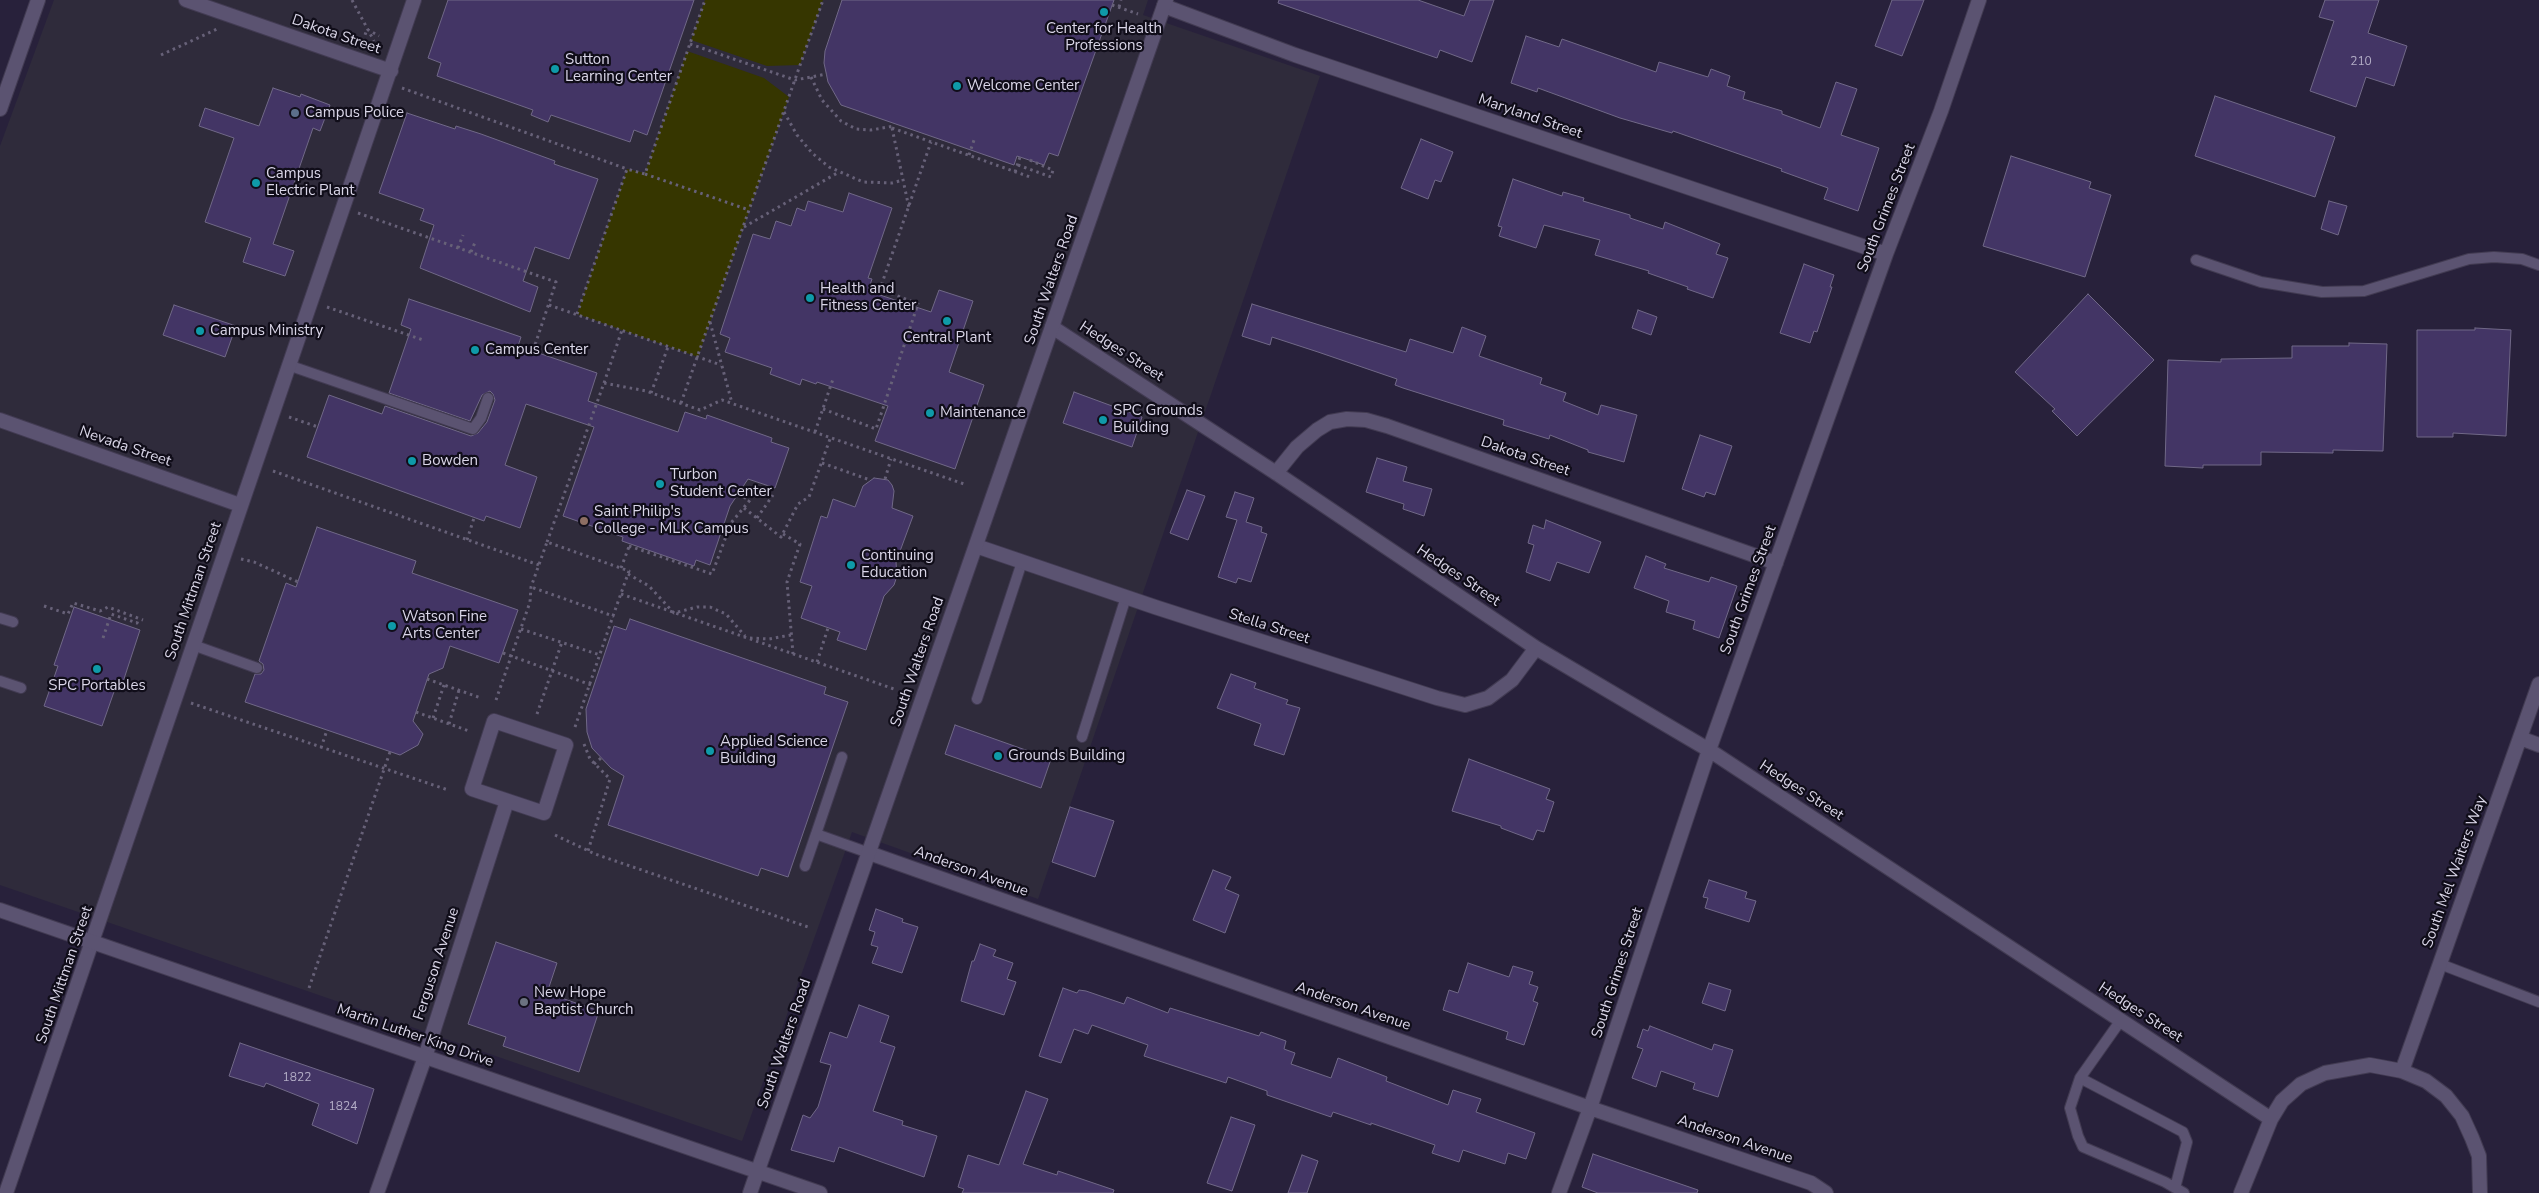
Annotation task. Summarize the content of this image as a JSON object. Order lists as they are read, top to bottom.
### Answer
{
  "streets": {
    "street": [
      "Dakota Street",
      "Maryland Street",
      "South Grimes Street",
      "South Walters Road",
      "Hedges Street",
      "Nevada Street",
      "South Mittman Street",
      "Stella Street",
      "Anderson Avenue",
      "South Mel Waiters Way",
      "Ferguson Avenue",
      "Martin Luther King Drive"
    ]
  },
  "crossings": [
    ["Dakota Street", "South Grimes Street"],
    ["Dakota Street", "Hedges Street"],
    ["Dakota Street", "South Mittman Street"],
    ["Maryland Street", "South Grimes Street"],
    ["Maryland Street", "South Walters Road"],
    ["South Grimes Street", "Hedges Street"],
    ["South Grimes Street", "Anderson Avenue"],
    ["South Walters Road", "Hedges Street"],
    ["South Walters Road", "Stella Street"],
    ["South Walters Road", "Anderson Avenue"],
    ["South Walters Road", "Martin Luther King Drive"],
    ["Hedges Street", "Stella Street"],
    ["Nevada Street", "South Mittman Street"],
    ["South Mittman Street", "Martin Luther King Drive"],
    ["Ferguson Avenue", "Martin Luther King Drive"]
  ],
  "places": [
    "Center for Health Professions",
    "Sutton Learning Center",
    "Welcome Center",
    "Campus Police",
    "Campus Electric Plant",
    "Health and Fitness Center",
    "Central Plant",
    "Campus Ministry",
    "Campus Center",
    "Maintenance",
    "SPC Grounds Building",
    "Bowden",
    "Turbon Student Center",
    "Saint Philip's College - MLK Campus",
    "Continuing Education",
    "Watson Fine Arts Center",
    "SPC Portables",
    "Applied Science Building",
    "Grounds Building",
    "New Hope Baptist Church"
  ],
  "house_numbers": ["210", "1822", "1824"]
}
